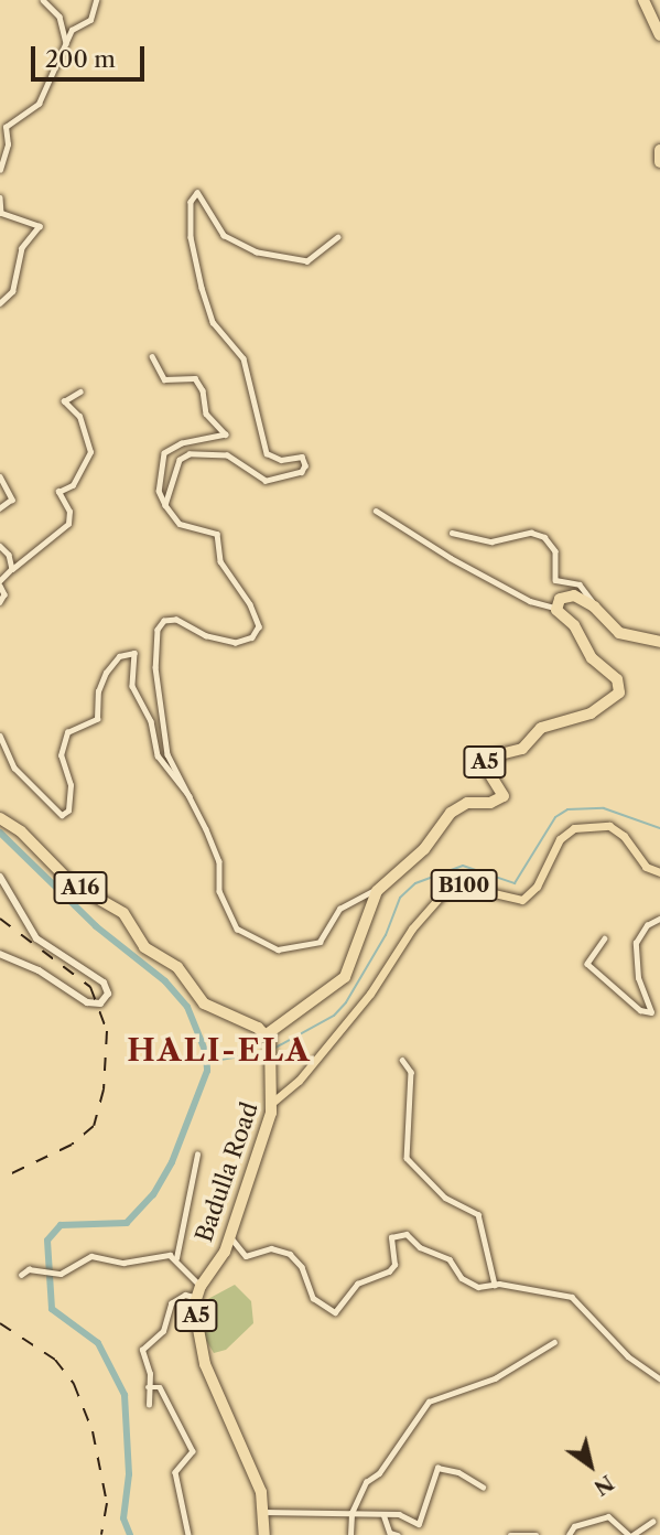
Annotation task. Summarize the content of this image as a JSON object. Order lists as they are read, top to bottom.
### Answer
{
  "streets": {
    "highway": ["A5", "A16", "Badulla Road"],
    "main road": ["B100"]
  },
  "crossings": [
    ["A5", "A16"],
    ["A5", "Badulla Road"],
    ["B100", "Badulla Road"],
    ["A16", "Badulla Road"]
  ],
  "districts": ["HALI-ELA"],
  "scale_bar": "200 m",
  "north": "bottom right"
}
